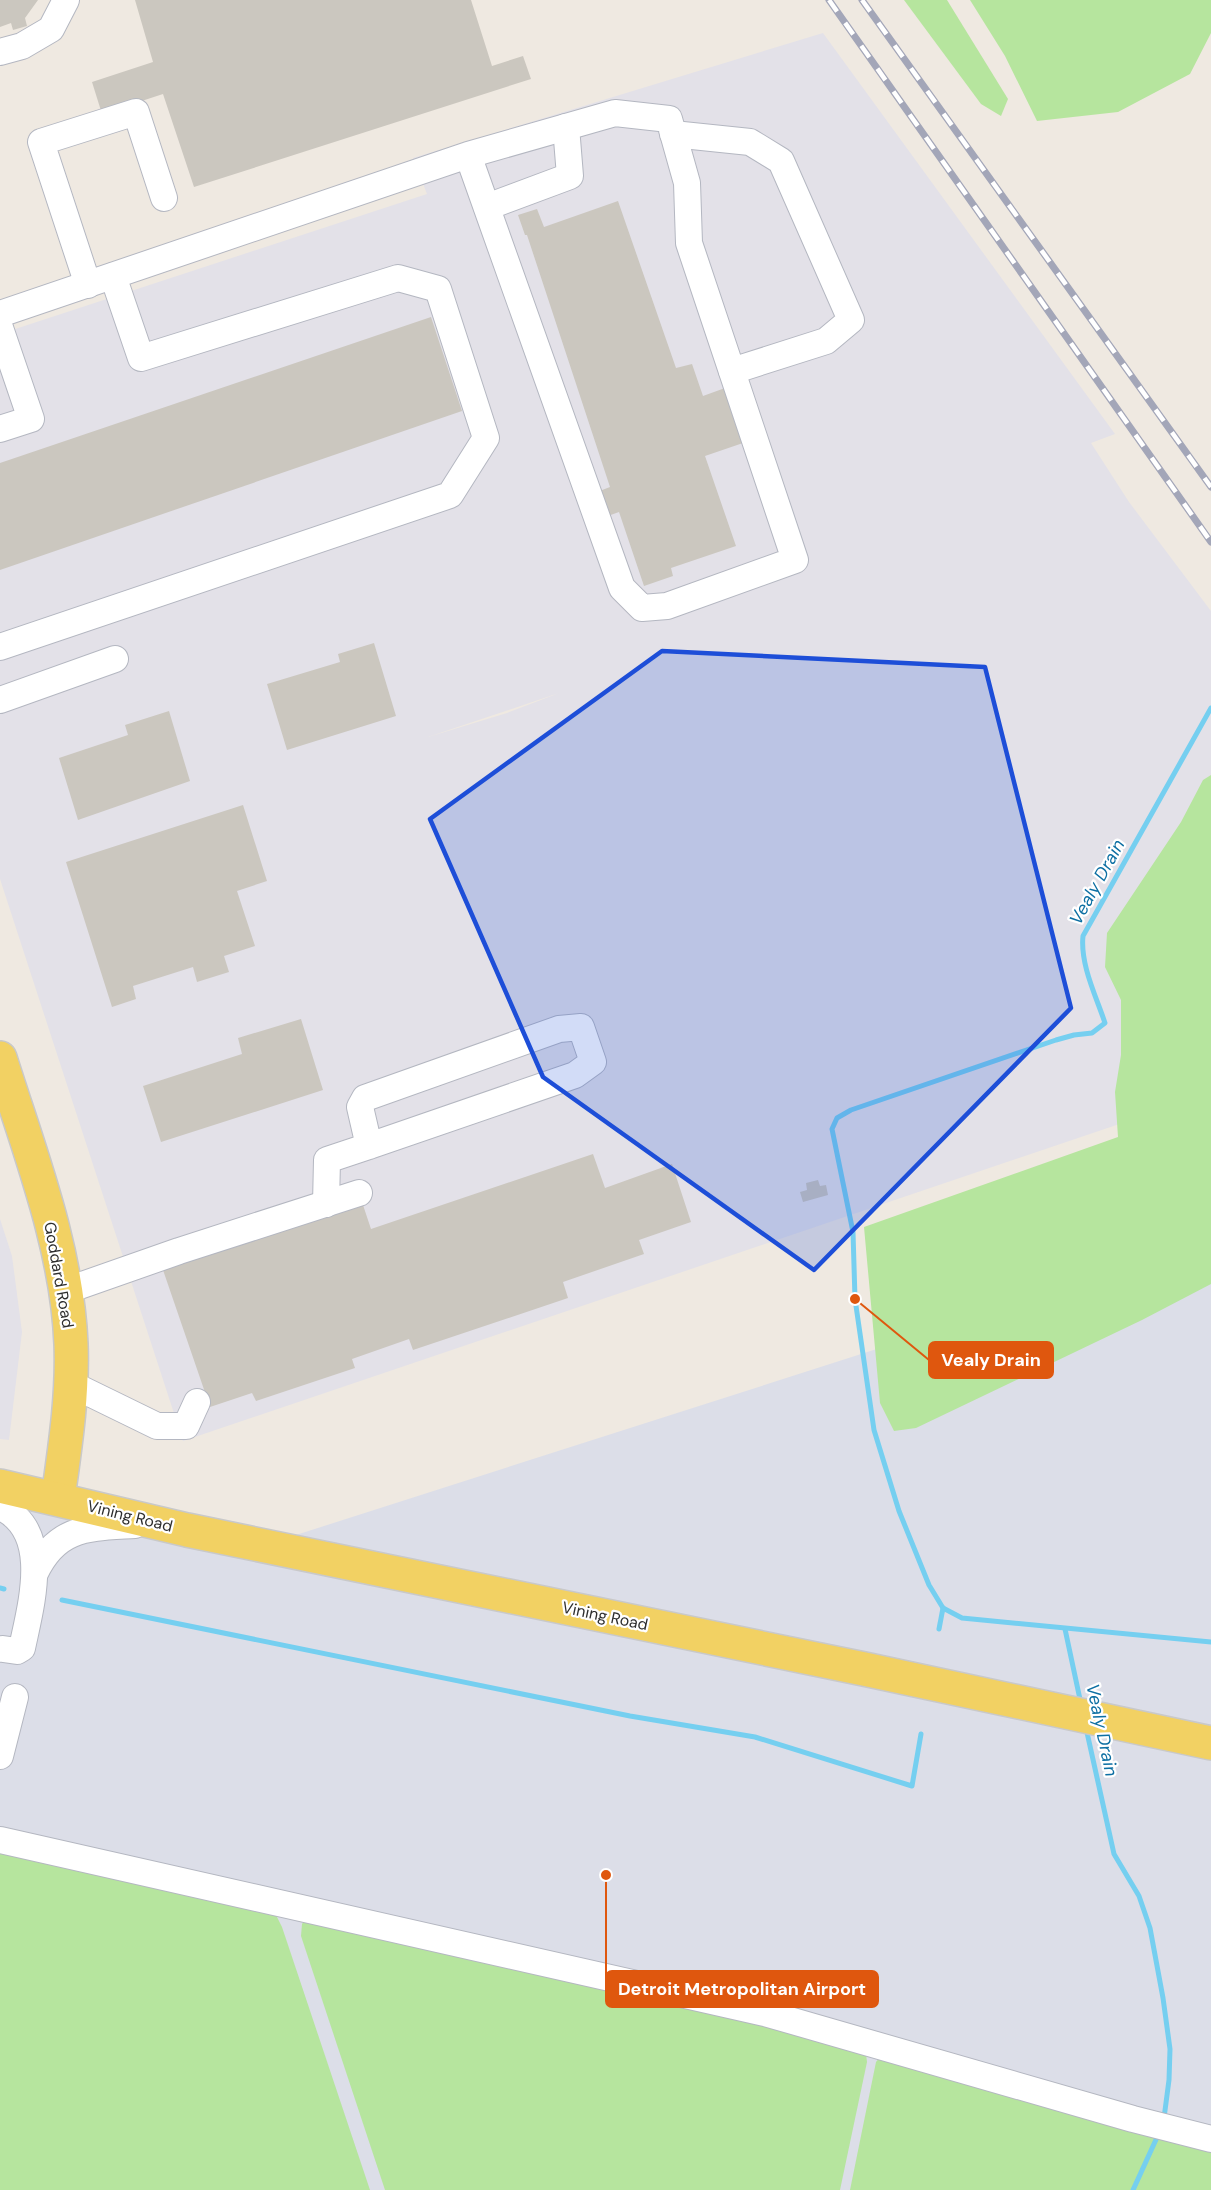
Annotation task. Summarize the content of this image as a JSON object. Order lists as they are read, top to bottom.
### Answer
{
  "streets": {
    "main road": ["Goddard Road", "Vining Road"]
  },
  "crossings": [
    ["Goddard Road", "Vining Road"]
  ],
  "water": ["Vealy Drain"],
  "places": ["Vealy Drain", "Detroit Metropolitan Airport"]
}
